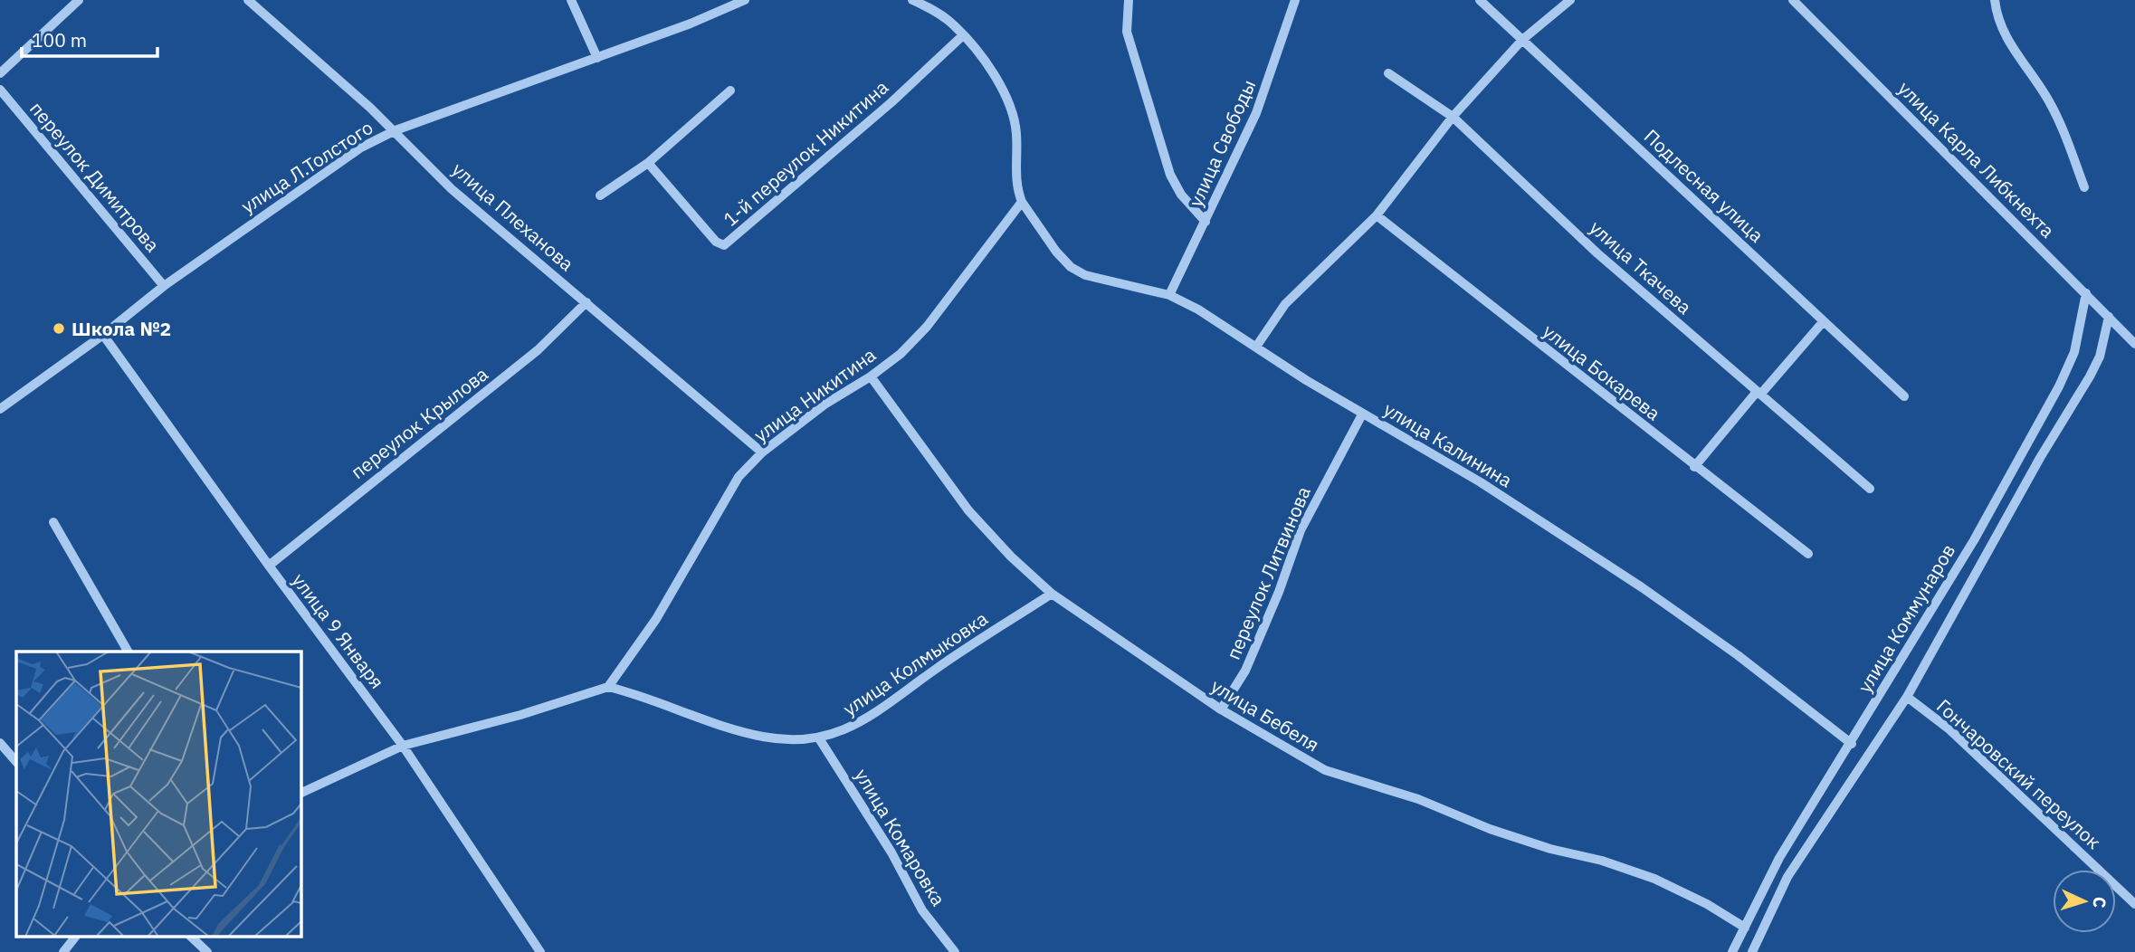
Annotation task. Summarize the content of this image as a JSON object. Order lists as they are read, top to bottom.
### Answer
{
  "streets": {
    "street": [
      "улица Свободы",
      "1-й переулок Никитина",
      "улица Карла Либкнехта",
      "улица Л.Толстого",
      "переулок Димитрова",
      "Подлесная улица",
      "улица Плеханова",
      "улица Ткачева",
      "улица Бокарева",
      "улица Никитина",
      "переулок Крылова",
      "улица Калинина",
      "переулок Литвинова",
      "улица Коммунаров",
      "улица 9 Января",
      "улица Колмыковка",
      "улица Бебеля",
      "Гончаровский переулок",
      "улица Комаровка"
    ]
  },
  "crossings": [
    ["улица Свободы", "улица Калинина"],
    ["улица Карла Либкнехта", "улица Коммунаров"],
    ["улица Л.Толстого", "переулок Димитрова"],
    ["улица Л.Толстого", "улица Плеханова"],
    ["улица Л.Толстого", "улица 9 Января"],
    ["улица Плеханова", "улица Никитина"],
    ["улица Плеханова", "переулок Крылова"],
    ["улица Никитина", "улица Калинина"],
    ["улица Никитина", "улица Колмыковка"],
    ["улица Никитина", "улица Бебеля"],
    ["переулок Крылова", "улица 9 Января"],
    ["улица Калинина", "переулок Литвинова"],
    ["улица Калинина", "улица Коммунаров"],
    ["переулок Литвинова", "улица Бебеля"],
    ["улица Коммунаров", "улица Бебеля"],
    ["улица Коммунаров", "Гончаровский переулок"],
    ["улица Колмыковка", "улица Бебеля"],
    ["улица Колмыковка", "улица Комаровка"]
  ],
  "places": ["Школа №2"],
  "scale_bar": "100 m",
  "north": "right"
}
